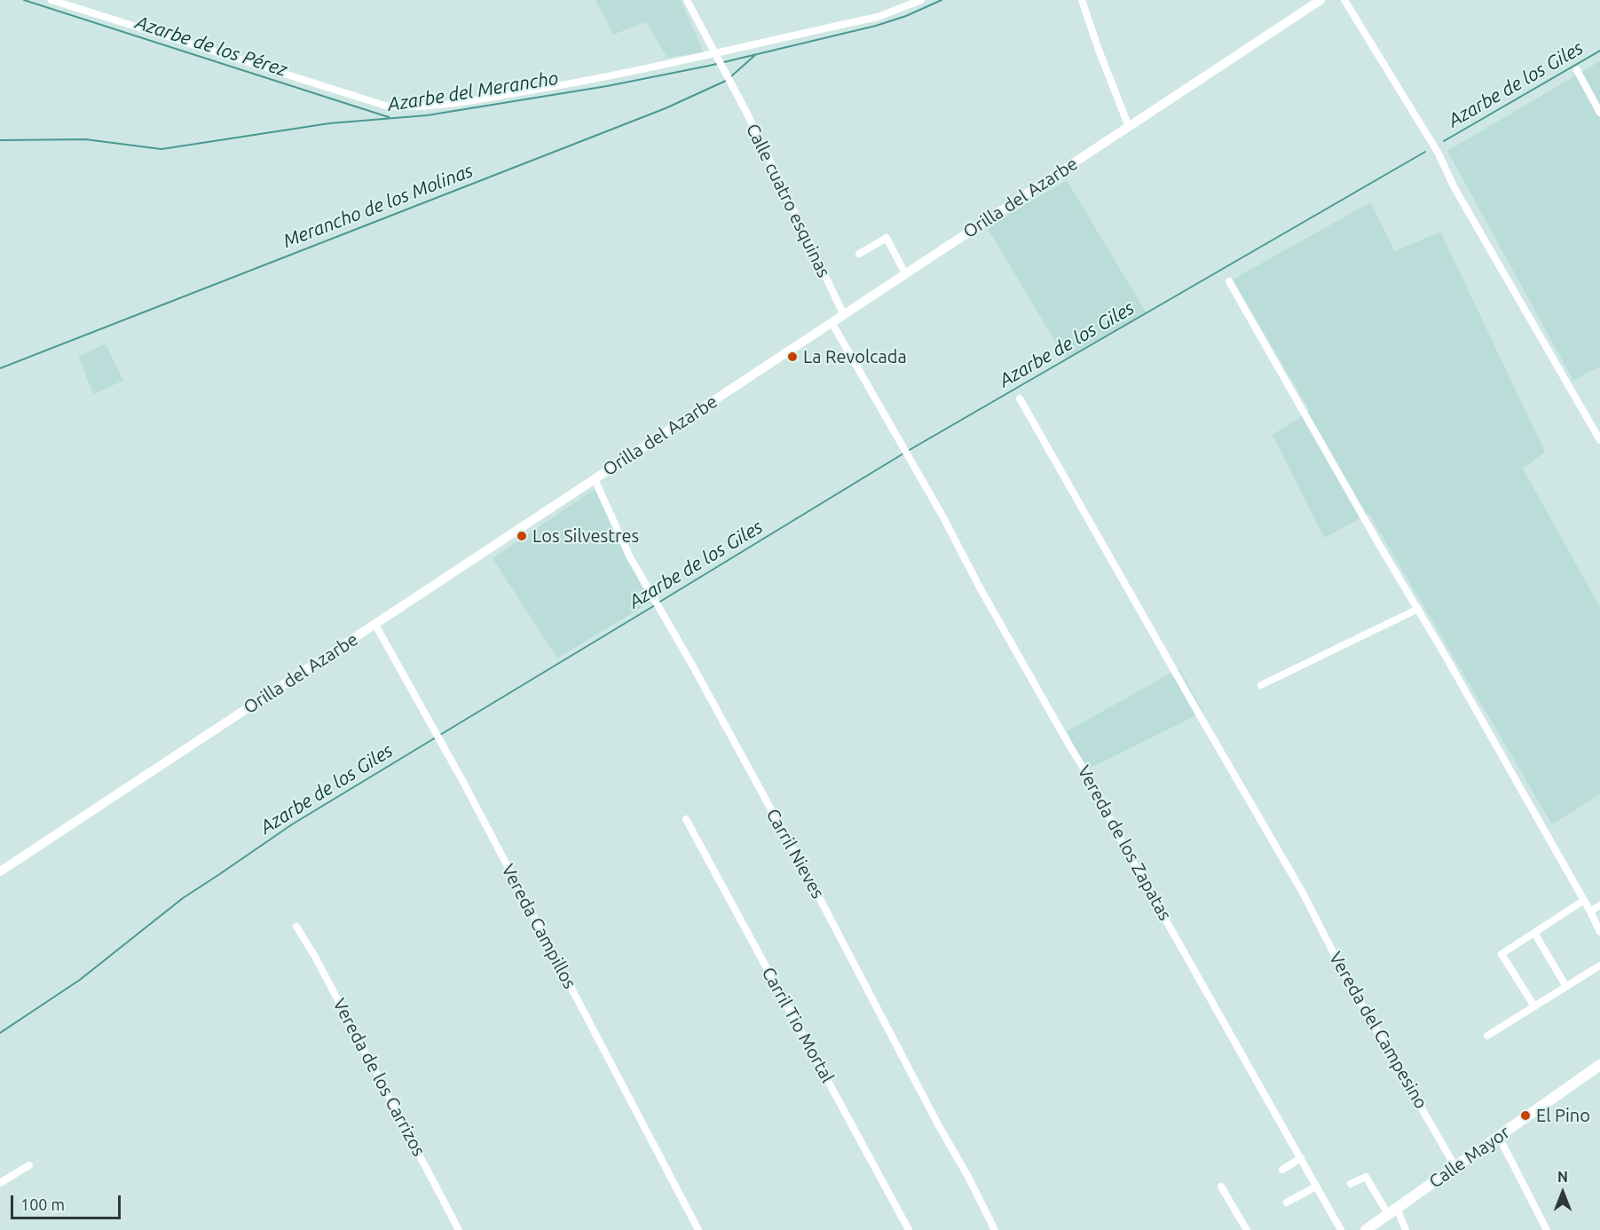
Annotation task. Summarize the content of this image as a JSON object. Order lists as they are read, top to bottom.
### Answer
{
  "streets": {
    "main road": ["Calle Mayor"],
    "street": [
      "Orilla del Azarbe",
      "Calle cuatro esquinas",
      "Vereda de los Zapatas",
      "Carril Nieves",
      "Vereda Campillos",
      "Carril Tio Mortal",
      "Vereda del Campesino",
      "Vereda de los Carrizos"
    ]
  },
  "crossings": [
    ["Orilla del Azarbe", "Calle cuatro esquinas"],
    ["Orilla del Azarbe", "Vereda de los Zapatas"],
    ["Orilla del Azarbe", "Carril Nieves"],
    ["Orilla del Azarbe", "Vereda Campillos"],
    ["Vereda del Campesino", "Calle Mayor"]
  ],
  "water": [
    "Azarbe de los Pérez",
    "Azarbe de los Giles",
    "Azarbe del Merancho",
    "Merancho de los Molinas"
  ],
  "places": ["La Revolcada", "Los Silvestres", "El Pino"],
  "scale_bar": "100 m",
  "north": "top"
}
